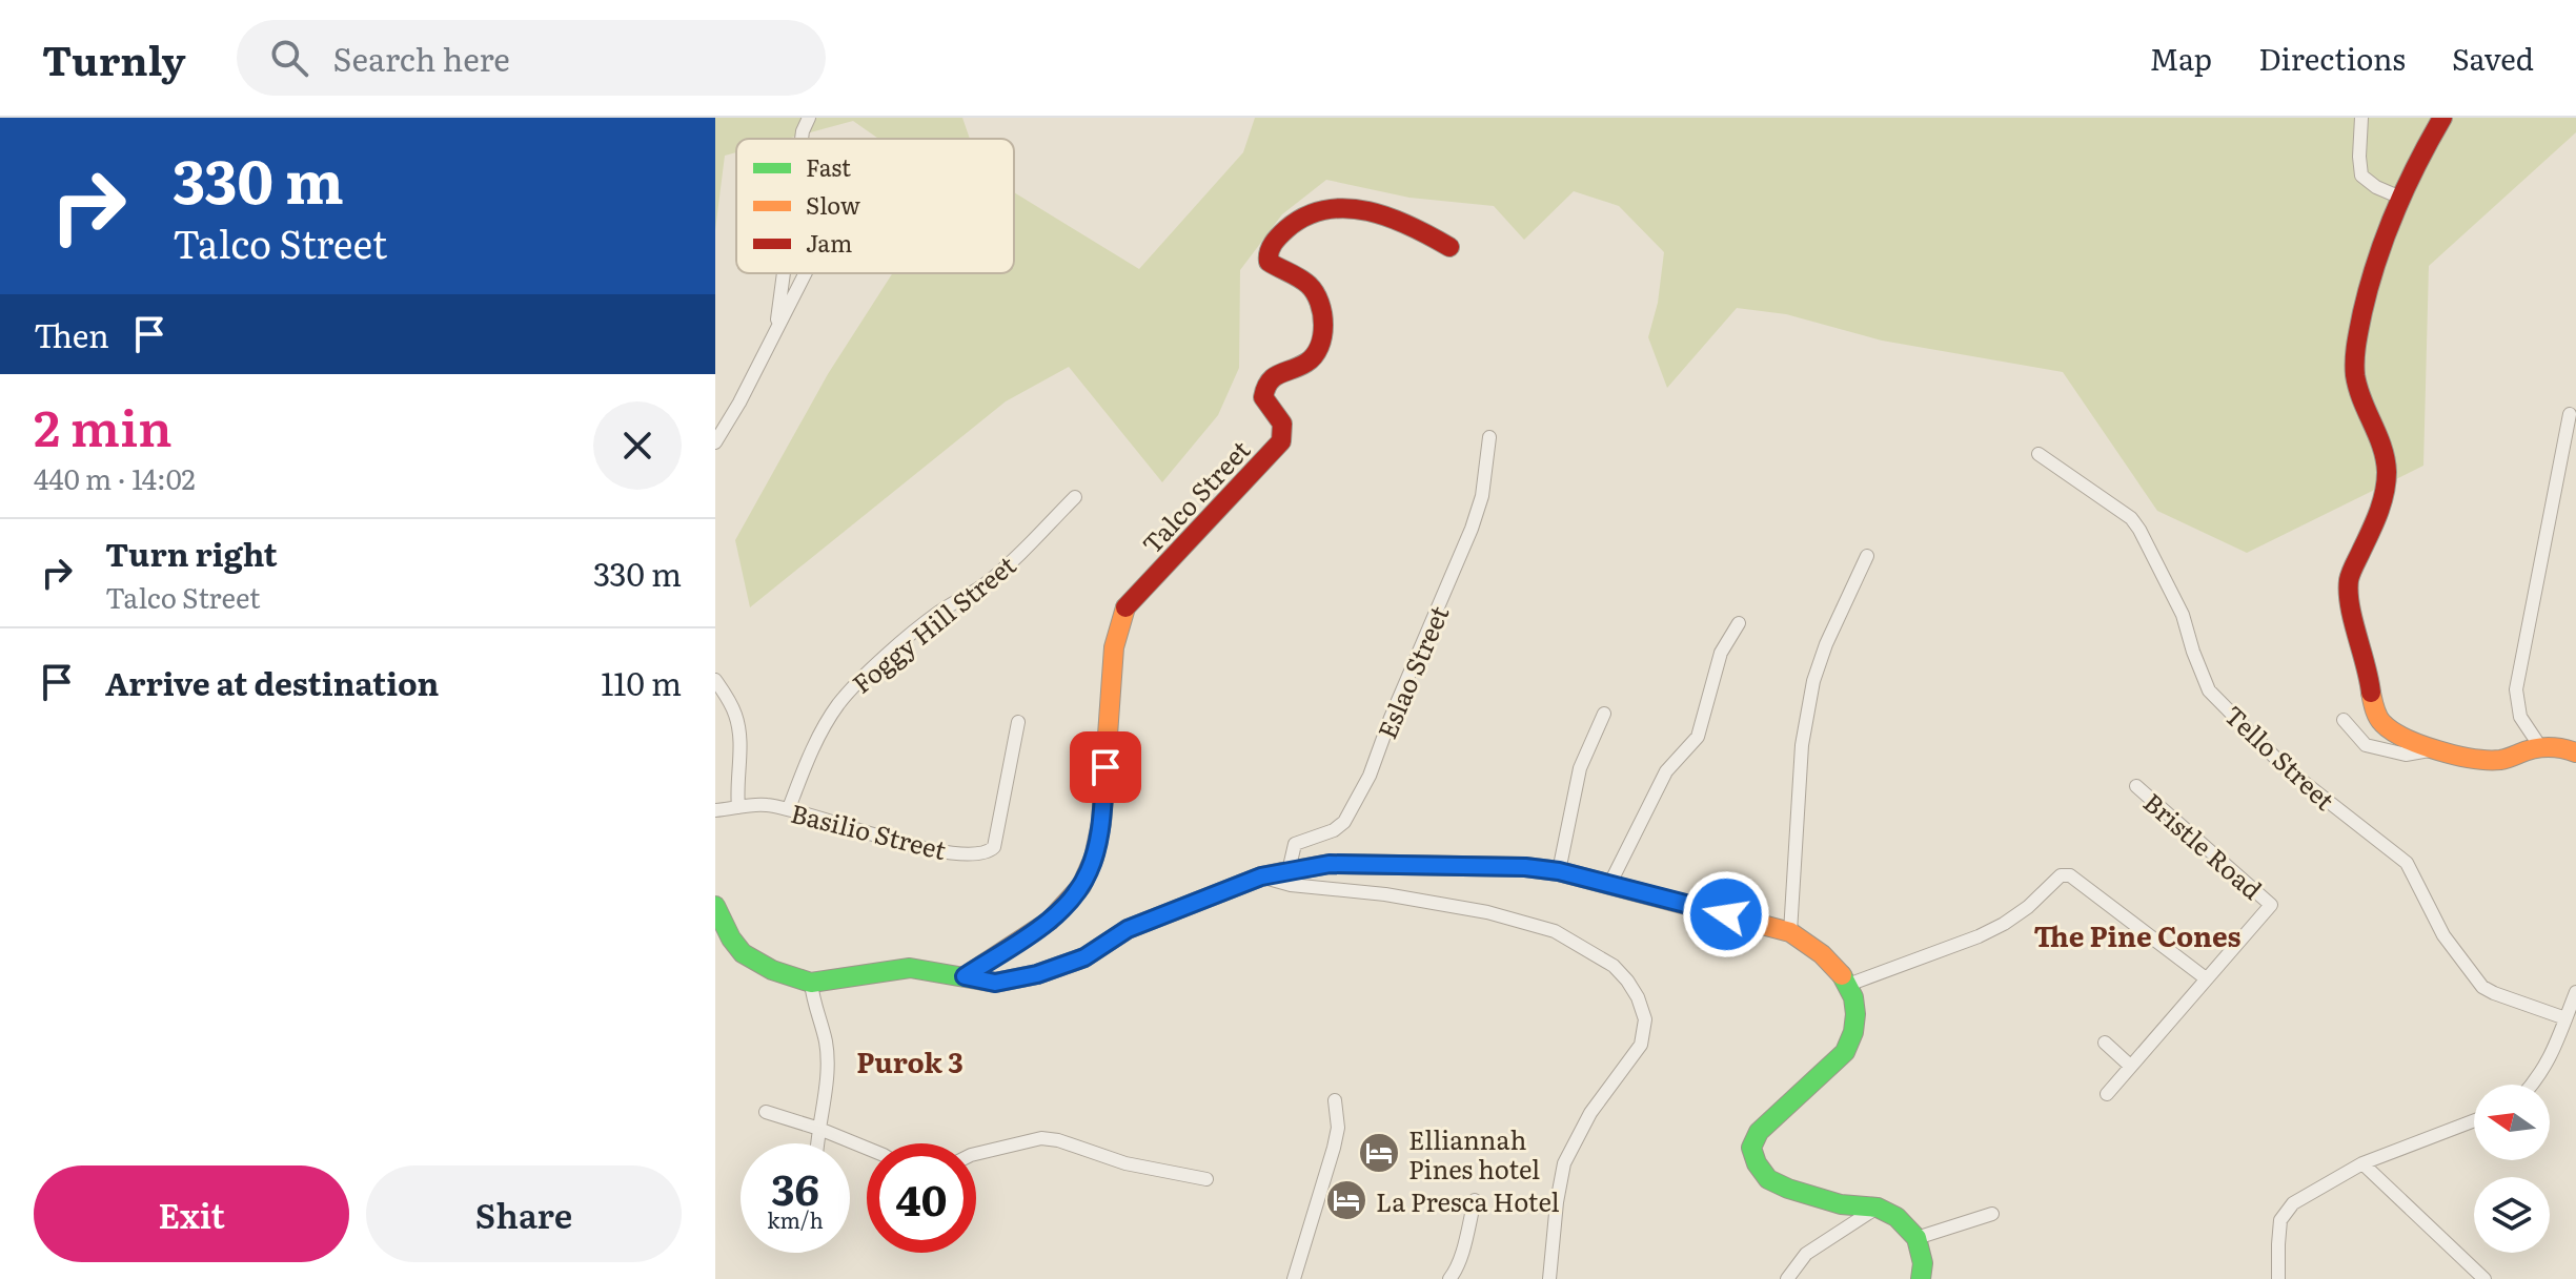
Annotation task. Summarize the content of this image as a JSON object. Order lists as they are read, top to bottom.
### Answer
{
  "streets": {
    "street": [
      "Talco Street",
      "Foggy Hill Street",
      "Eslao Street",
      "Tello Street",
      "Basilio Street",
      "Bristle Road"
    ]
  },
  "crossings": [
    ["Foggy Hill Street", "Basilio Street"]
  ],
  "districts": ["The Pine Cones", "Purok 3"],
  "places": {
    "hotel": ["Elliannah Pines hotel", "La Presca Hotel"]
  },
  "legend": ["Fast", "Slow", "Jam"],
  "north": "left",
  "page": {
    "header": "Turnly",
    "search": "Search here",
    "nav": ["Map", "Directions", "Saved"],
    "turn": ["330 m", "Talco Street"],
    "then": "Then",
    "heading": ["2 min", "440 m · 14:02"],
    "list": [
      {
        "name": "Turn right",
        "note": "Talco Street",
        "value": "330 m"
      },
      {
        "name": "Arrive at destination",
        "value": "110 m"
      }
    ],
    "speed": "36 km/h",
    "limit": "40",
    "buttons": ["Exit", "Share"]
  }
}
